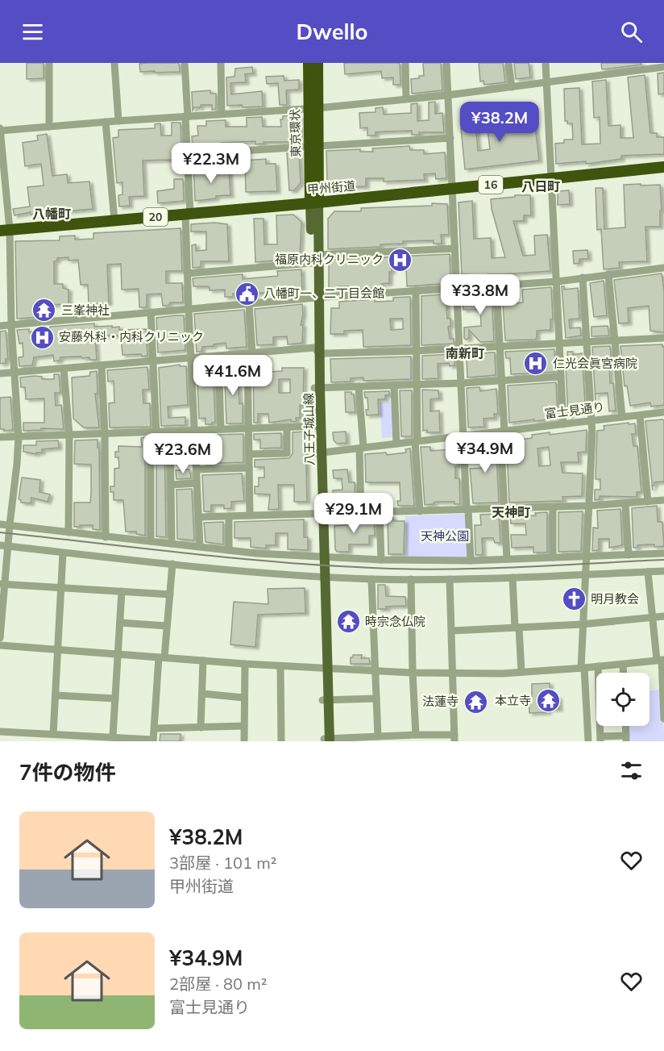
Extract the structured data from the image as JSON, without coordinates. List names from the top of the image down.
{
  "streets": {
    "highway": [
      "東京環状",
      "16",
      "甲州街道",
      "20"
    ],
    "main road": ["八王子城山線"],
    "street": ["富士見通り"]
  },
  "crossings": [
    ["東京環状", "甲州街道"],
    ["東京環状", "八王子城山線"],
    ["甲州街道", "八王子城山線"],
    ["富士見通り", "八王子城山線"]
  ],
  "districts": [
    "八日町",
    "八幡町",
    "南新町",
    "天神町"
  ],
  "parks": ["天神公園"],
  "places": {
    "hospital": ["福原内科クリニック", "安藤外科・内科クリニック", "仁光会眞宮病院"],
    "public building": ["八幡町一、二丁目会館"],
    "temple": [
      "三峯神社",
      "時宗念仏院",
      "本立寺",
      "法蓮寺"
    ],
    "church": ["明月教会"]
  },
  "page": {
    "header": "Dwello",
    "price": [
      "¥38.2M",
      "¥22.3M",
      "¥33.8M",
      "¥41.6M",
      "¥34.9M",
      "¥23.6M",
      "¥29.1M"
    ],
    "heading": "7件の物件",
    "list": [
      {
        "name": "¥38.2M",
        "note": "3部屋 · 101 m² · 甲州街道"
      },
      {
        "name": "¥34.9M",
        "note": "2部屋 · 80 m² · 富士見通り"
      }
    ]
  }
}
